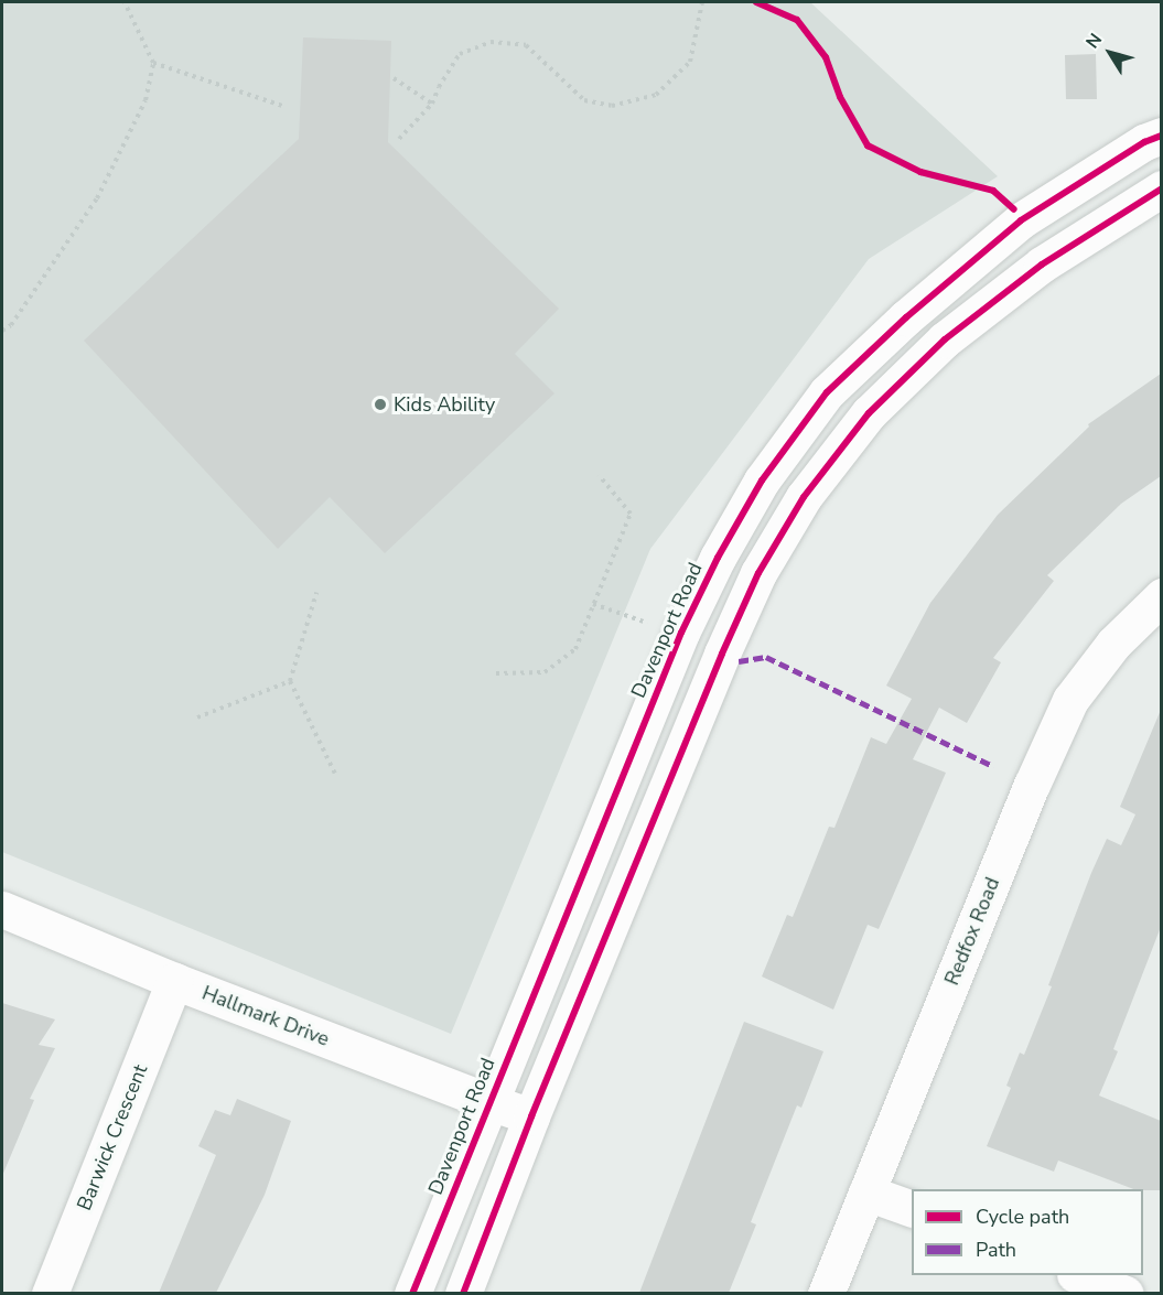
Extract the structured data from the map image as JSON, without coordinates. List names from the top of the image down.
{
  "streets": {
    "street": [
      "Davenport Road",
      "Redfox Road",
      "Hallmark Drive",
      "Barwick Crescent"
    ]
  },
  "crossings": [
    ["Davenport Road", "Hallmark Drive"],
    ["Hallmark Drive", "Barwick Crescent"]
  ],
  "places": ["Kids Ability"],
  "legend": ["Cycle path", "Path"],
  "north": "top left"
}
